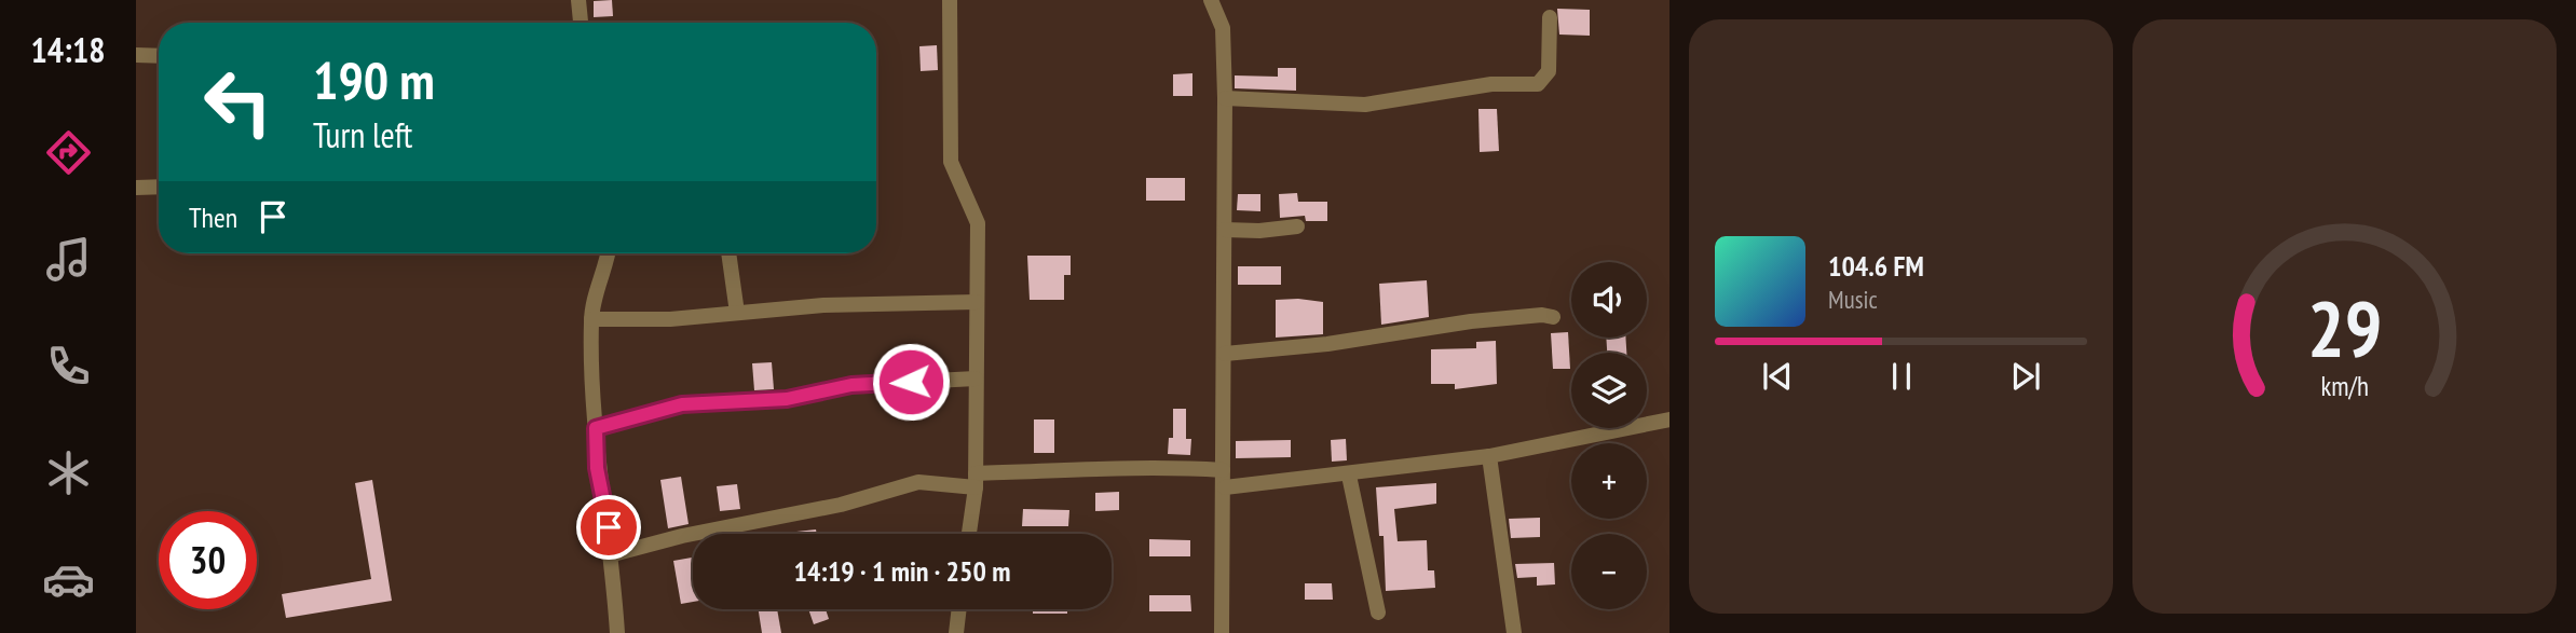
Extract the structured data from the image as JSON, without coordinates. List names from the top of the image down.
{
  "page": {
    "tabs": "14:18",
    "turn": ["190 m", "Turn left"],
    "then": "Then",
    "song": ["104.6 FM", "Music"],
    "map_buttons": ["+", "−"],
    "limit": "30",
    "trip": "14:19 · 1 min · 250 m",
    "gauge": ["29", "km/h"]
  }
}
